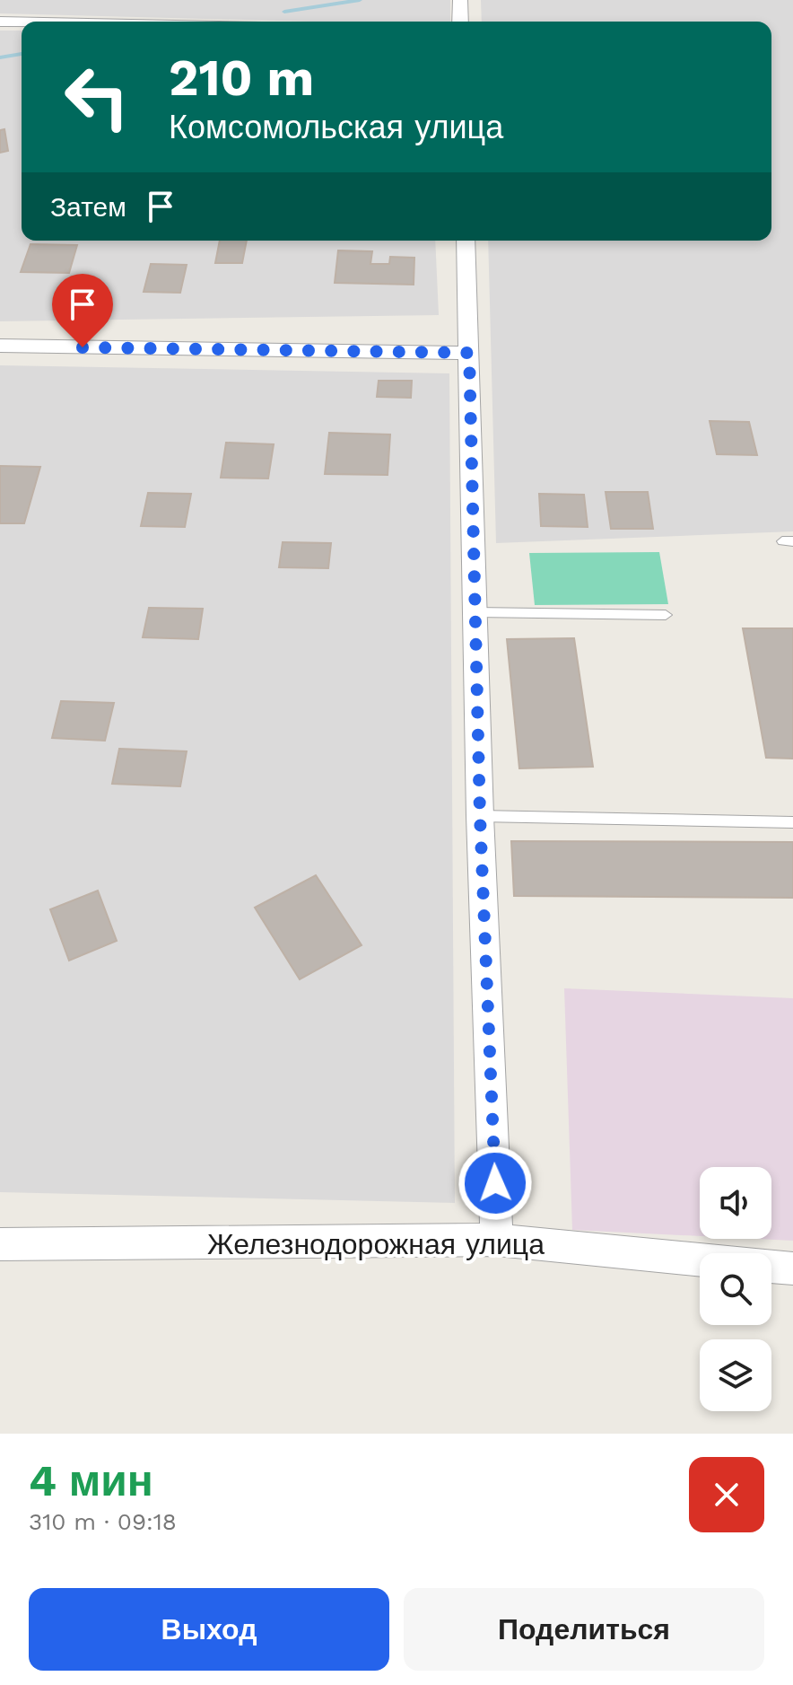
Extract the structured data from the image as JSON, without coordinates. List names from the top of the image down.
{
  "streets": {
    "street": ["Железнодорожная улица"]
  },
  "page": {
    "turn": ["210 m", "Комсомольская улица"],
    "then": "Затем",
    "heading": ["4 мин", "310 m · 09:18"],
    "buttons": ["Выход", "Поделиться"]
  }
}
